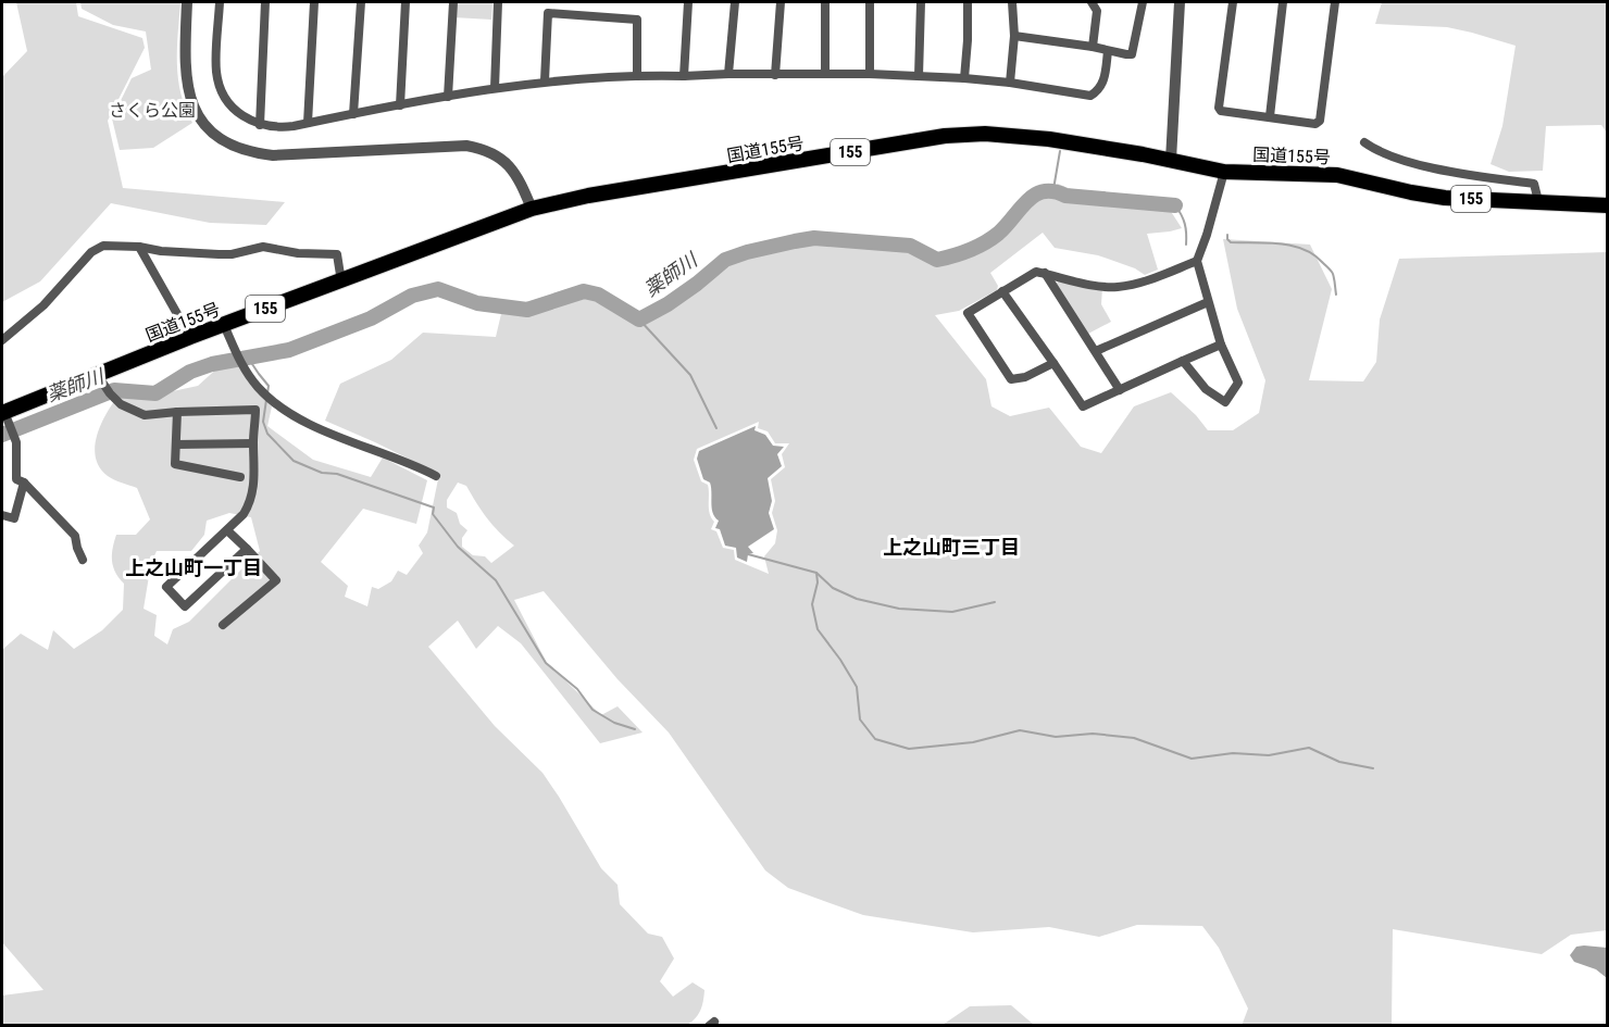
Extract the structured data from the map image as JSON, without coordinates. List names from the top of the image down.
{
  "streets": {
    "highway": ["国道155号", "155"]
  },
  "districts": ["上之山町三丁目", "上之山町一丁目"],
  "water": ["薬師川"],
  "parks": ["さくら公園"]
}
